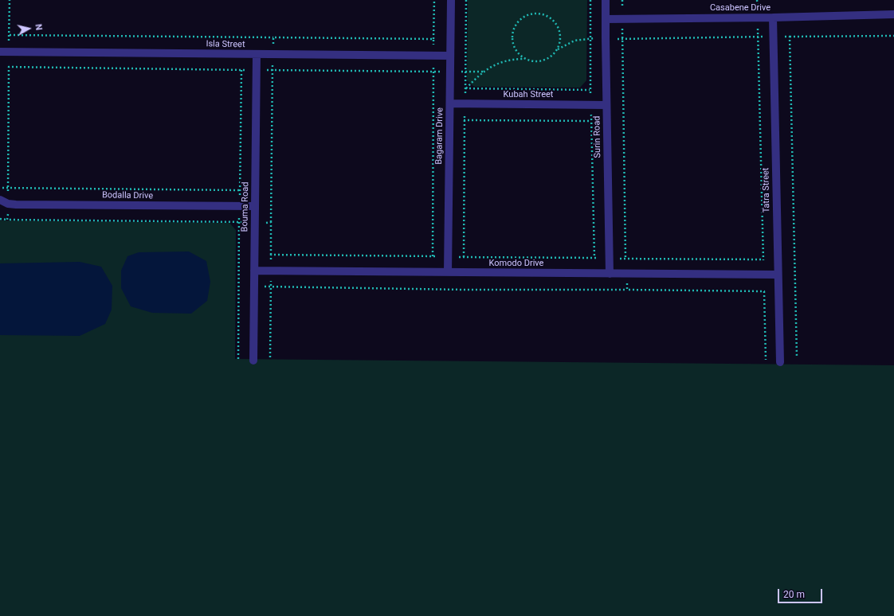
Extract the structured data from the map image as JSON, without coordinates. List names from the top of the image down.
{
  "streets": {
    "street": [
      "Casabene Drive",
      "Isla Street",
      "Kubah Street",
      "Bagaram Drive",
      "Surin Road",
      "Tatra Street",
      "Bodalla Drive",
      "Bouma Road",
      "Komodo Drive"
    ]
  },
  "crossings": [
    ["Casabene Drive", "Surin Road"],
    ["Casabene Drive", "Tatra Street"],
    ["Isla Street", "Bagaram Drive"],
    ["Isla Street", "Bouma Road"],
    ["Kubah Street", "Bagaram Drive"],
    ["Kubah Street", "Surin Road"],
    ["Bagaram Drive", "Komodo Drive"],
    ["Surin Road", "Komodo Drive"],
    ["Tatra Street", "Komodo Drive"],
    ["Bodalla Drive", "Bouma Road"],
    ["Bouma Road", "Komodo Drive"]
  ],
  "scale_bar": "20 m",
  "north": "right"
}
